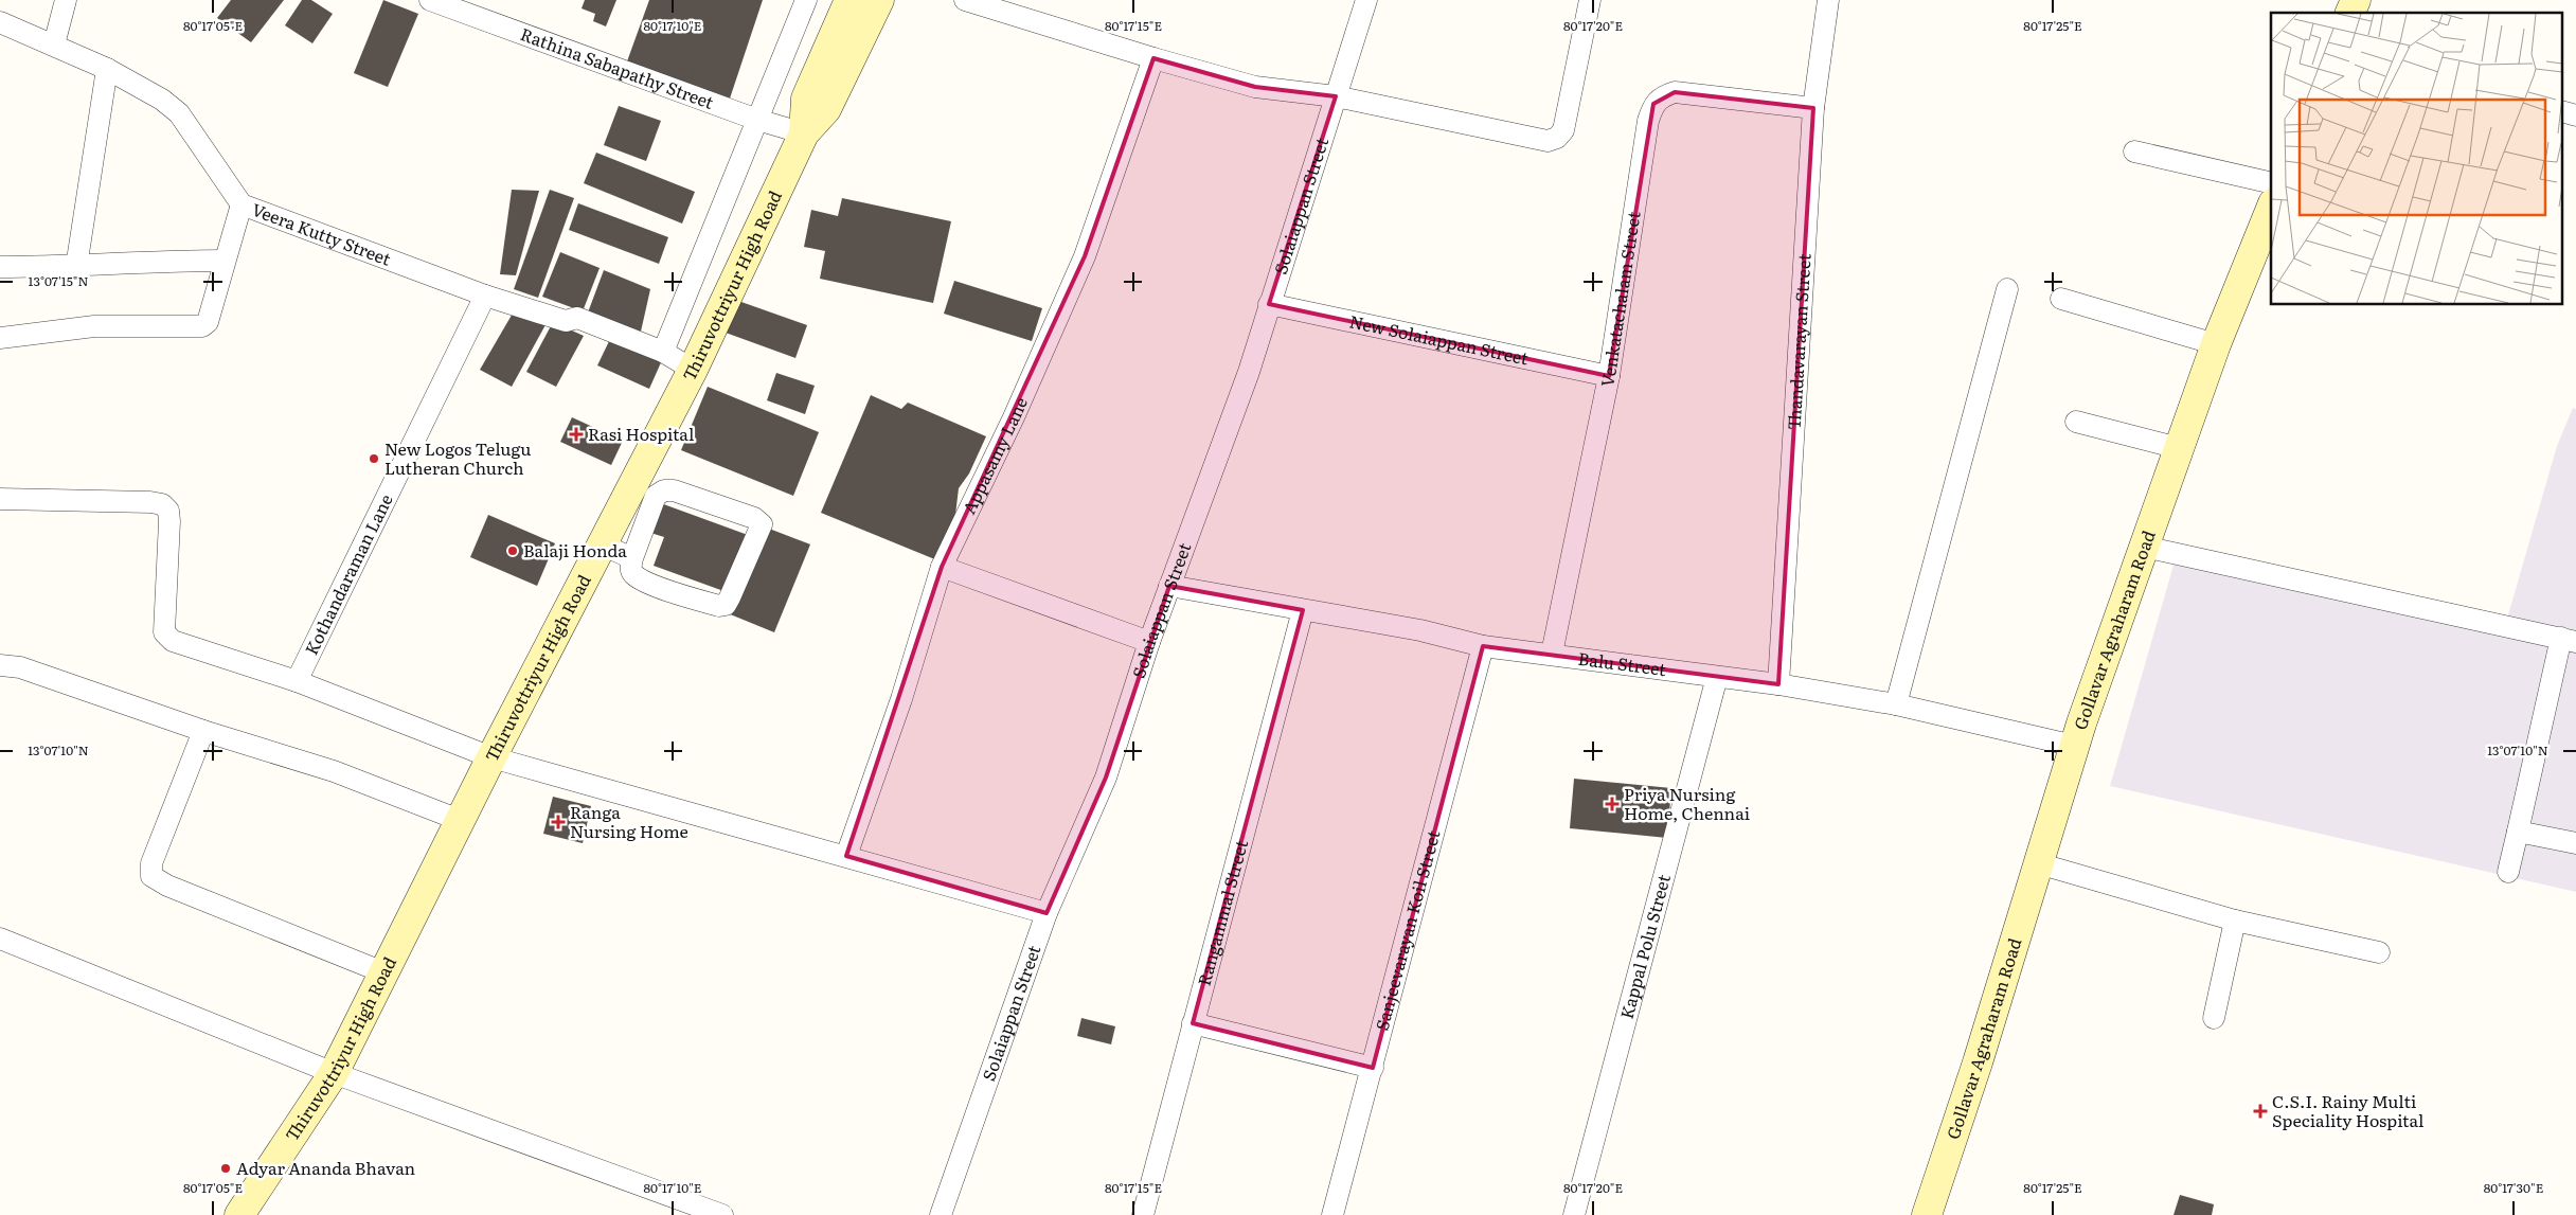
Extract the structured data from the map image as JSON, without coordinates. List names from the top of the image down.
{
  "streets": {
    "main road": ["Thiruvottriyur High Road", "Gollavar Agraharam Road"],
    "street": [
      "Rathina Sabapathy Street",
      "Solaiappan Street",
      "Veera Kutty Street",
      "Venkatachalam Street",
      "New Solaiappan Street",
      "Thandavarayan Street",
      "Appasamy Lane",
      "Kothandaraman Lane",
      "Balu Street",
      "Rangammal Street",
      "Sanjeevarayan Koil Street",
      "Kappal Polu Street"
    ]
  },
  "crossings": [
    ["Rathina Sabapathy Street", "Thiruvottriyur High Road"],
    ["Solaiappan Street", "New Solaiappan Street"],
    ["Solaiappan Street", "Balu Street"],
    ["Veera Kutty Street", "Thiruvottriyur High Road"],
    ["Veera Kutty Street", "Kothandaraman Lane"],
    ["Venkatachalam Street", "New Solaiappan Street"],
    ["Venkatachalam Street", "Thandavarayan Street"],
    ["Venkatachalam Street", "Balu Street"],
    ["Thandavarayan Street", "Balu Street"],
    ["Gollavar Agraharam Road", "Balu Street"],
    ["Balu Street", "Rangammal Street"],
    ["Balu Street", "Sanjeevarayan Koil Street"],
    ["Balu Street", "Kappal Polu Street"]
  ],
  "places": {
    "health": [
      "Rasi Hospital",
      "Priya Nursing Home, Chennai",
      "Ranga Nursing Home",
      "C.S.I. Rainy Multi Speciality Hospital"
    ],
    "other": ["New Logos Telugu Lutheran Church", "Balaji Honda", "Adyar Ananda Bhavan"]
  },
  "coordinates": [
    "80°17'05\"E",
    "80°17'10\"E",
    "80°17'15\"E",
    "80°17'20\"E",
    "80°17'25\"E",
    "13°07'15\"N",
    "13°07'10\"N",
    "80°17'30\"E"
  ]
}
